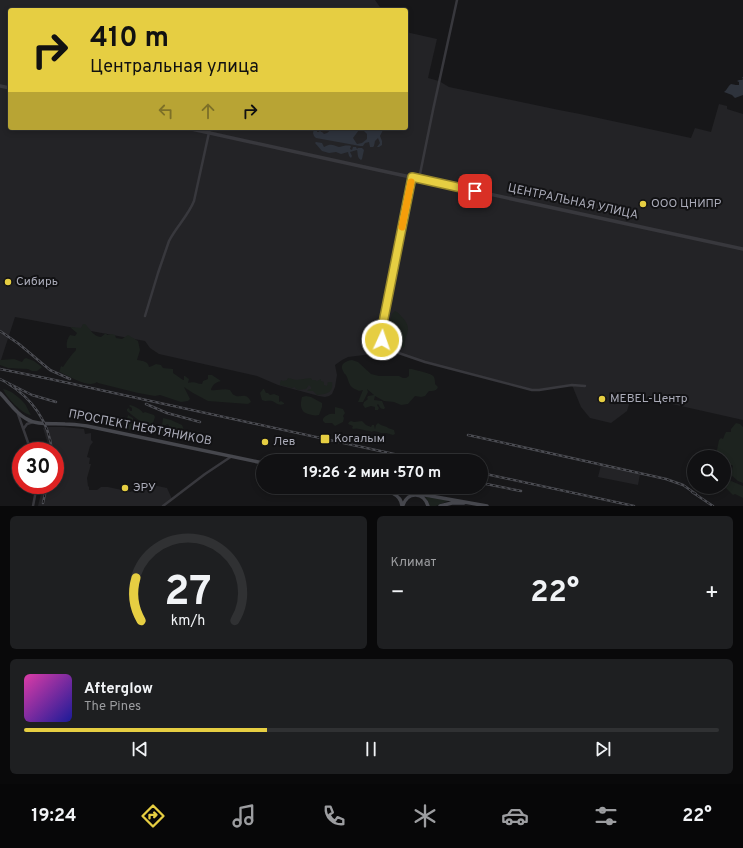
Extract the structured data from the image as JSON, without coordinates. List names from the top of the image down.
{
  "streets": {
    "main road": ["ПРОСПЕКТ НЕФТЯНИКОВ"],
    "street": ["ЦЕНТРАЛЬНАЯ УЛИЦА"]
  },
  "places": {
    "other": [
      "ООО ЦНИПР",
      "Сибирь",
      "MEBEL-Центр",
      "Лев",
      "ЭРУ"
    ],
    "transit": ["Когалым"]
  },
  "page": {
    "turn": ["410 m", "Центральная улица"],
    "limit": "30",
    "trip": "19:26 · 2 мин · 570 m",
    "tile": "Климат",
    "heat": ["−", "22°", "+"],
    "song": ["Afterglow", "The Pines"],
    "tabs": ["19:24", "22°"],
    "gauge": ["27", "km/h"]
  }
}
